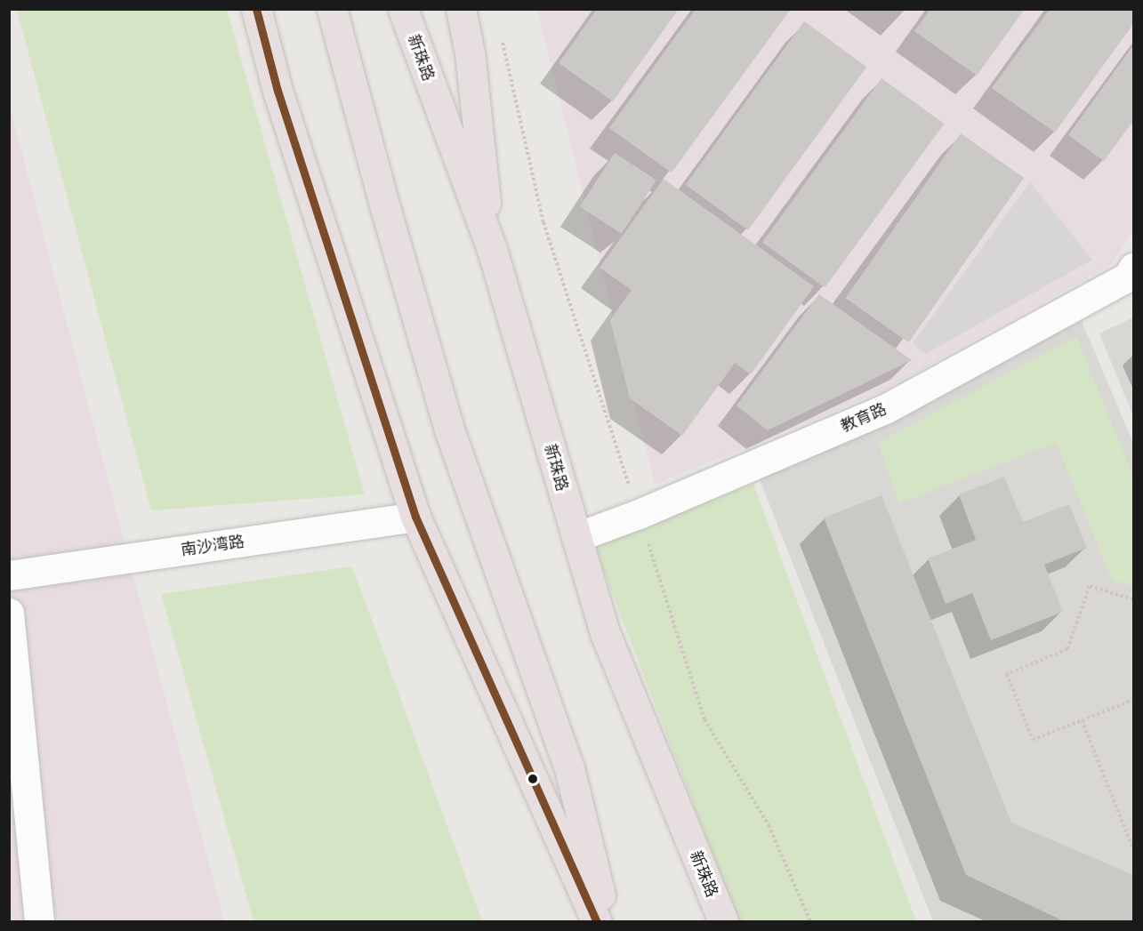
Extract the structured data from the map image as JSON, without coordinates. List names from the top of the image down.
{
  "streets": {
    "highway": ["新珠路"],
    "street": ["教育路", "南沙湾路"]
  },
  "crossings": [
    ["新珠路", "教育路"]
  ]
}
